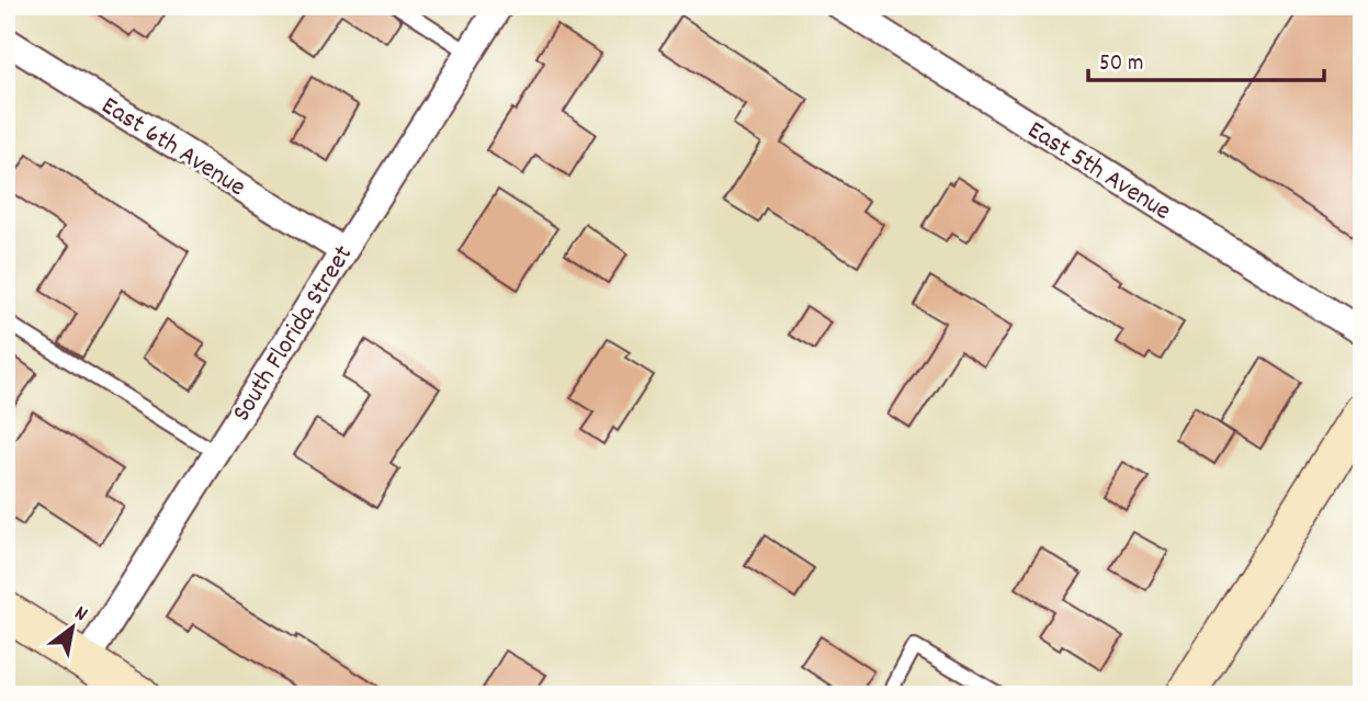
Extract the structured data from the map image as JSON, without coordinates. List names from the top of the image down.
{
  "streets": {
    "street": ["East 6th Avenue", "East 5th Avenue", "South Florida Street"]
  },
  "crossings": [
    ["East 6th Avenue", "South Florida Street"]
  ],
  "scale_bar": "50 m",
  "north": "top right"
}
